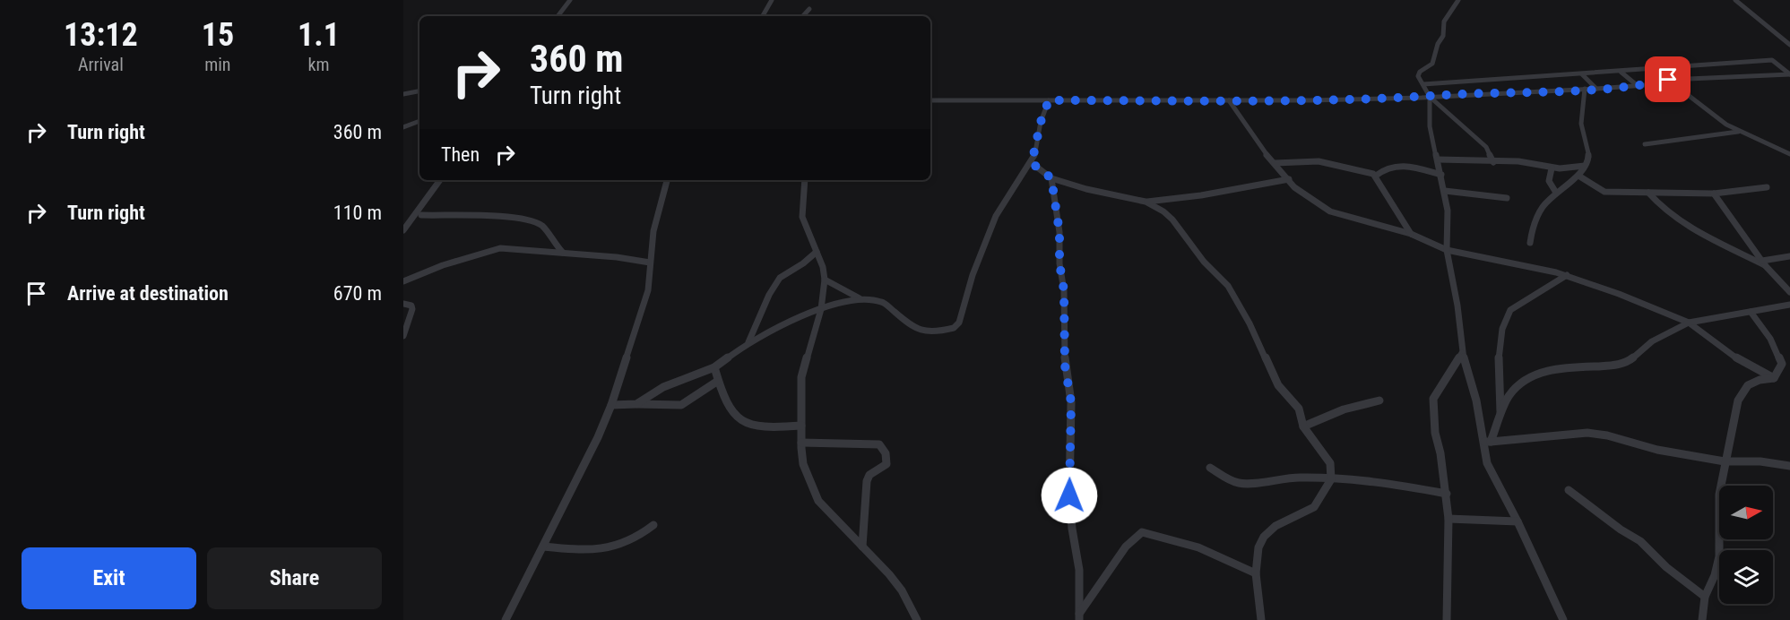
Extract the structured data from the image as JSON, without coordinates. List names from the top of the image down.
{
  "north": "right",
  "page": {
    "eta": [
      "13:12",
      "Arrival",
      "15",
      "min",
      "1.1",
      "km"
    ],
    "turn": ["360 m", "Turn right"],
    "list": [
      {
        "name": "Turn right",
        "value": "360 m"
      },
      {
        "name": "Turn right",
        "value": "110 m"
      },
      {
        "name": "Arrive at destination",
        "value": "670 m"
      }
    ],
    "then": "Then",
    "buttons": ["Exit", "Share"]
  }
}
